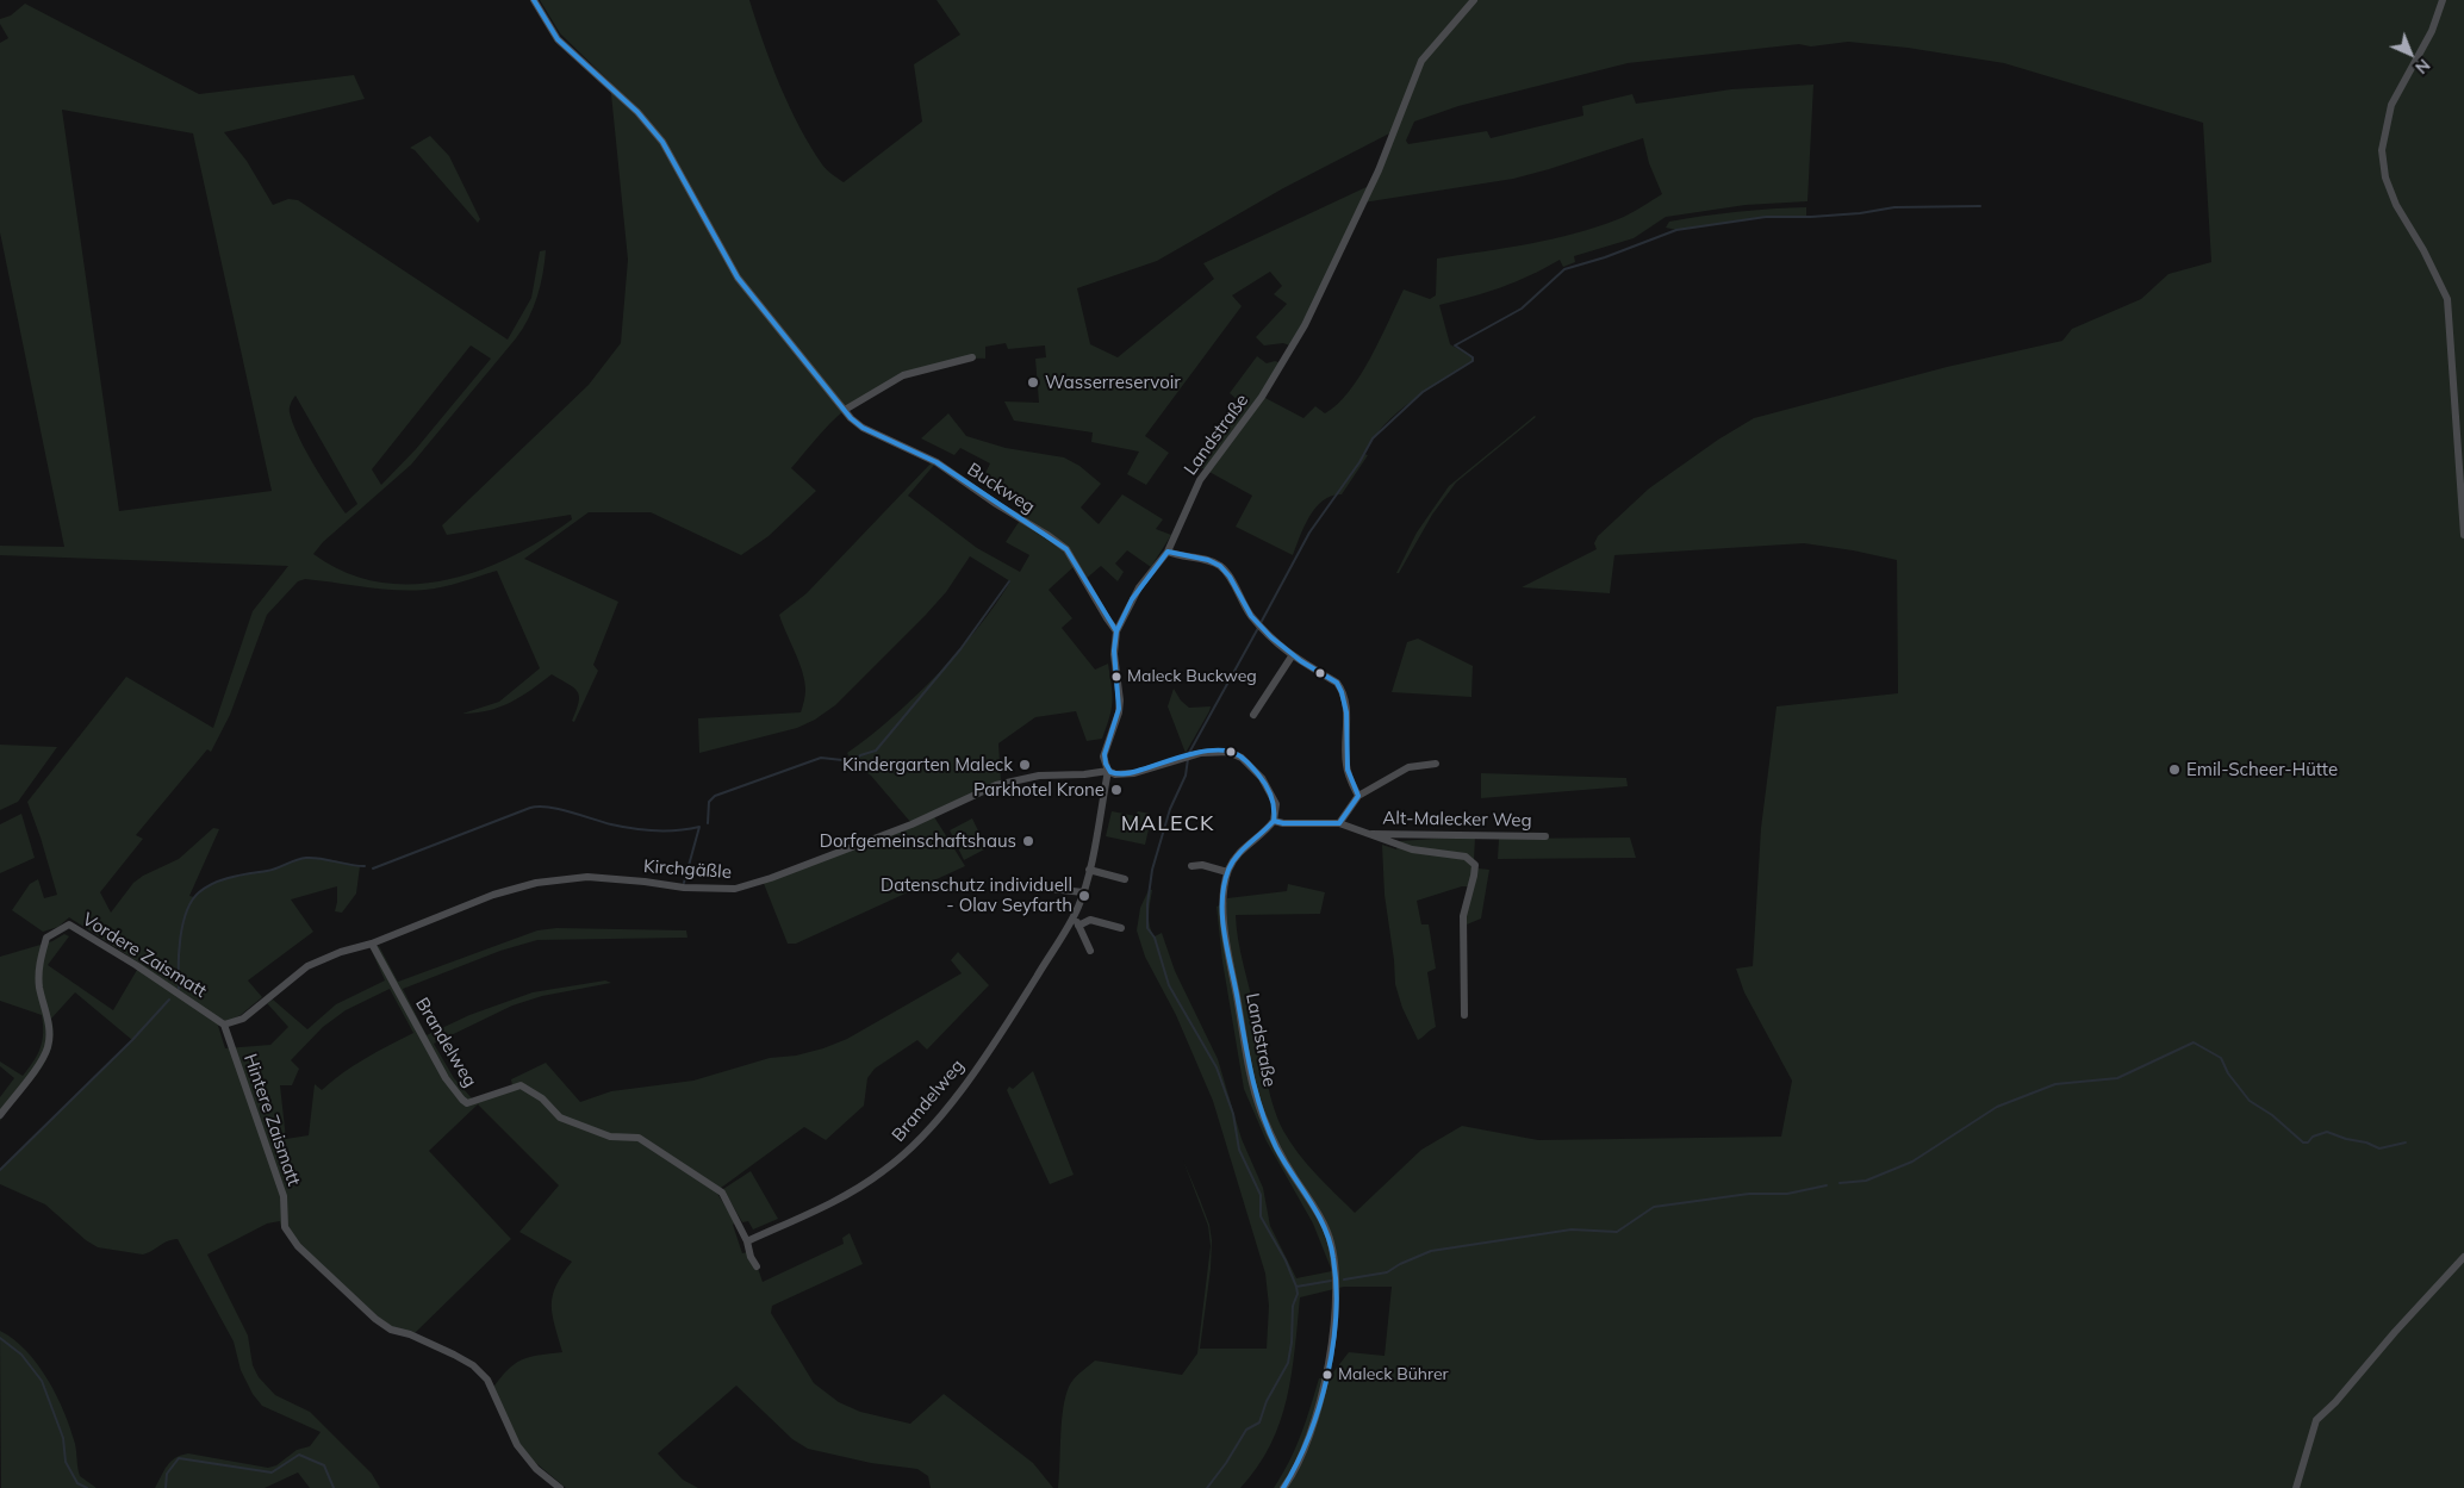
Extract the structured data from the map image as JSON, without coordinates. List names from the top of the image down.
{
  "streets": {
    "street": [
      "Landstraße",
      "Buckweg",
      "Alt-Malecker Weg",
      "Kirchgäßle",
      "Vordere Zaismatt",
      "Brandelweg",
      "Hintere Zaismatt"
    ]
  },
  "crossings": [
    ["Landstraße", "Buckweg"],
    ["Landstraße", "Kirchgäßle"],
    ["Landstraße", "Brandelweg"],
    ["Kirchgäßle", "Brandelweg"],
    ["Vordere Zaismatt", "Hintere Zaismatt"]
  ],
  "districts": ["MALECK"],
  "places": [
    "Wasserreservoir",
    "Maleck Buckweg",
    "Kindergarten Maleck",
    "Emil-Scheer-Hütte",
    "Parkhotel Krone",
    "Dorfgemeinschaftshaus",
    "Datenschutz individuell - Olav Seyfarth",
    "Maleck Bührer"
  ],
  "north": "bottom right"
}
